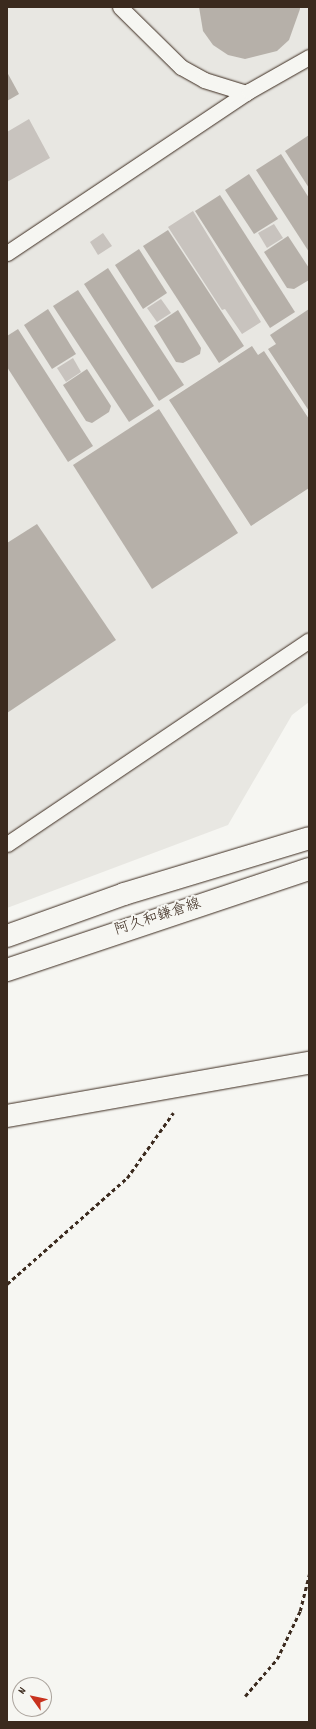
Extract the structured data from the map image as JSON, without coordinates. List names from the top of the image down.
{
  "streets": {
    "main road": ["阿久和鎌倉線"]
  },
  "north": "top left"
}
